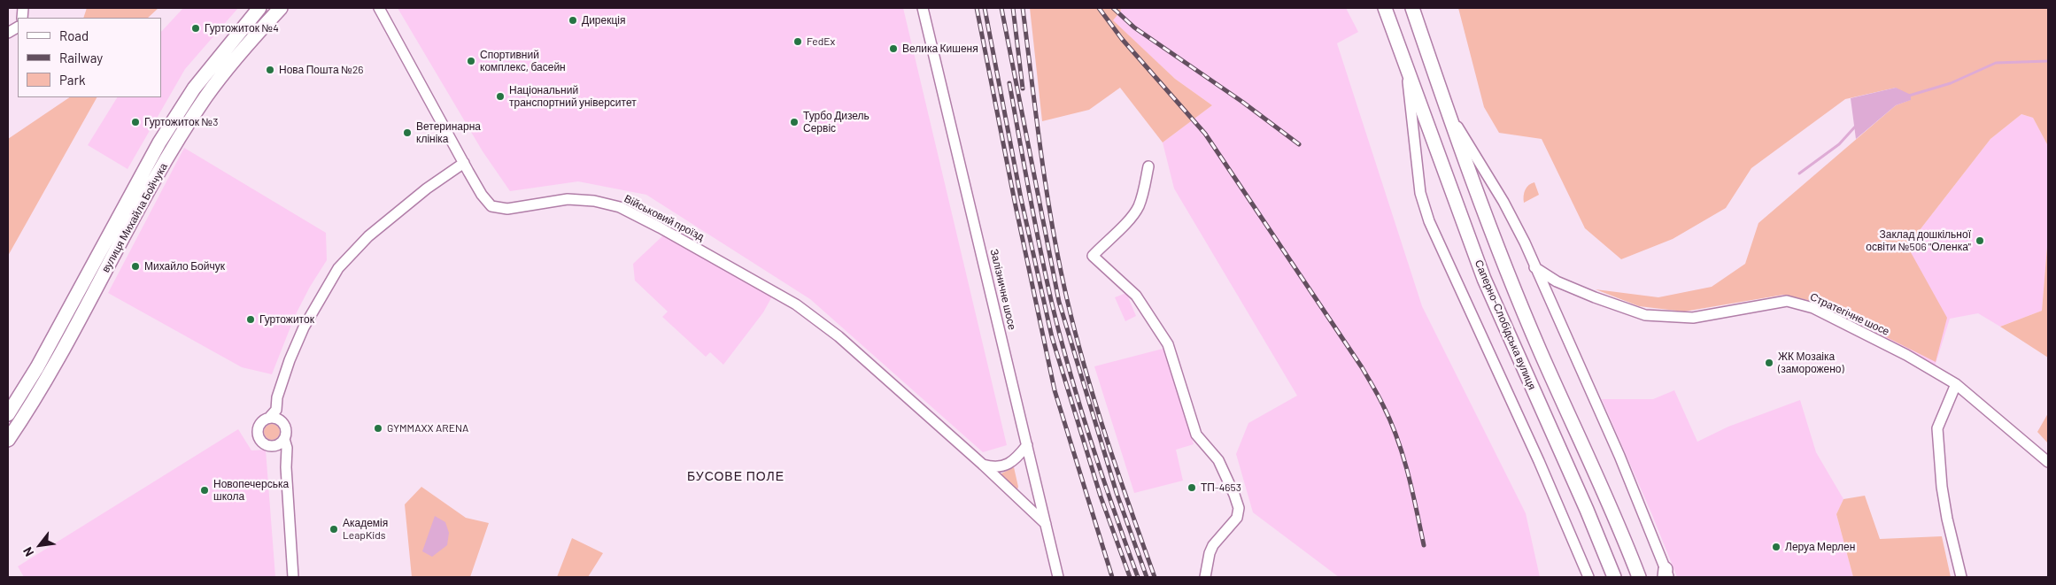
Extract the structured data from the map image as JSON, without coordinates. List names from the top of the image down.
{
  "streets": {
    "main road": ["вулиця Михайла Бойчука", "Саперно-Слобідська вулиця"],
    "street": ["Військовий проїзд", "Залізничне шосе", "Стратегічне шосе"]
  },
  "crossings": [
    ["Військовий проїзд", "Залізничне шосе"],
    ["Стратегічне шосе", "Саперно-Слобідська вулиця"]
  ],
  "districts": ["БУСОВЕ ПОЛЕ"],
  "places": [
    "Дирекція",
    "Гуртожиток №4",
    "FedEx",
    "Велика Кишеня",
    "Спортивний комплекс, басейн",
    "Нова Пошта №26",
    "Національний транспортний університет",
    "Гуртожиток №3",
    "Турбо Дизель Сервіс",
    "Ветеринарна клініка",
    "Заклад дошкільної освіти №506 \"Оленка\"",
    "Михайло Бойчук",
    "Гуртожиток",
    "ЖК Мозаіка (заморожено)",
    "GYMMAXX ARENA",
    "ТП-4653",
    "Новопечерська школа",
    "Академія LeapKids",
    "Леруа Мерлен"
  ],
  "legend": ["Road", "Railway", "Park"],
  "north": "bottom left"
}
